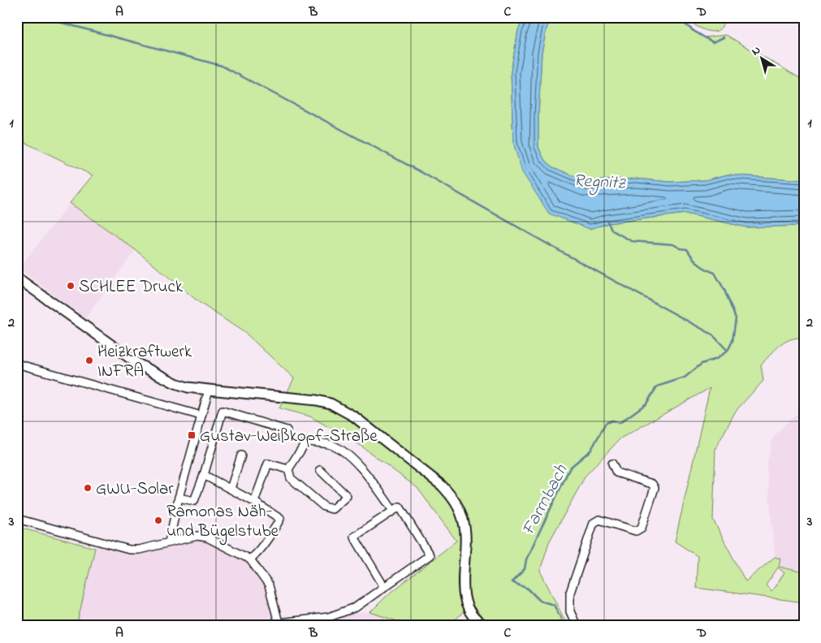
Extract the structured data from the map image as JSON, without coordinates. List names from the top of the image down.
{
  "water": ["Regnitz", "Farrnbach"],
  "places": {
    "other": [
      "SCHLEE Druck",
      "Heizkraftwerk INFRA",
      "GWU-Solar",
      "Ramonas Näh- und Bügelstube"
    ],
    "transit": ["Gustav-Weißkopf-Straße"]
  },
  "north": "top left",
  "grid": {
    "columns": [
      "A",
      "B",
      "C",
      "D"
    ],
    "rows": ["1", "2", "3"]
  }
}
